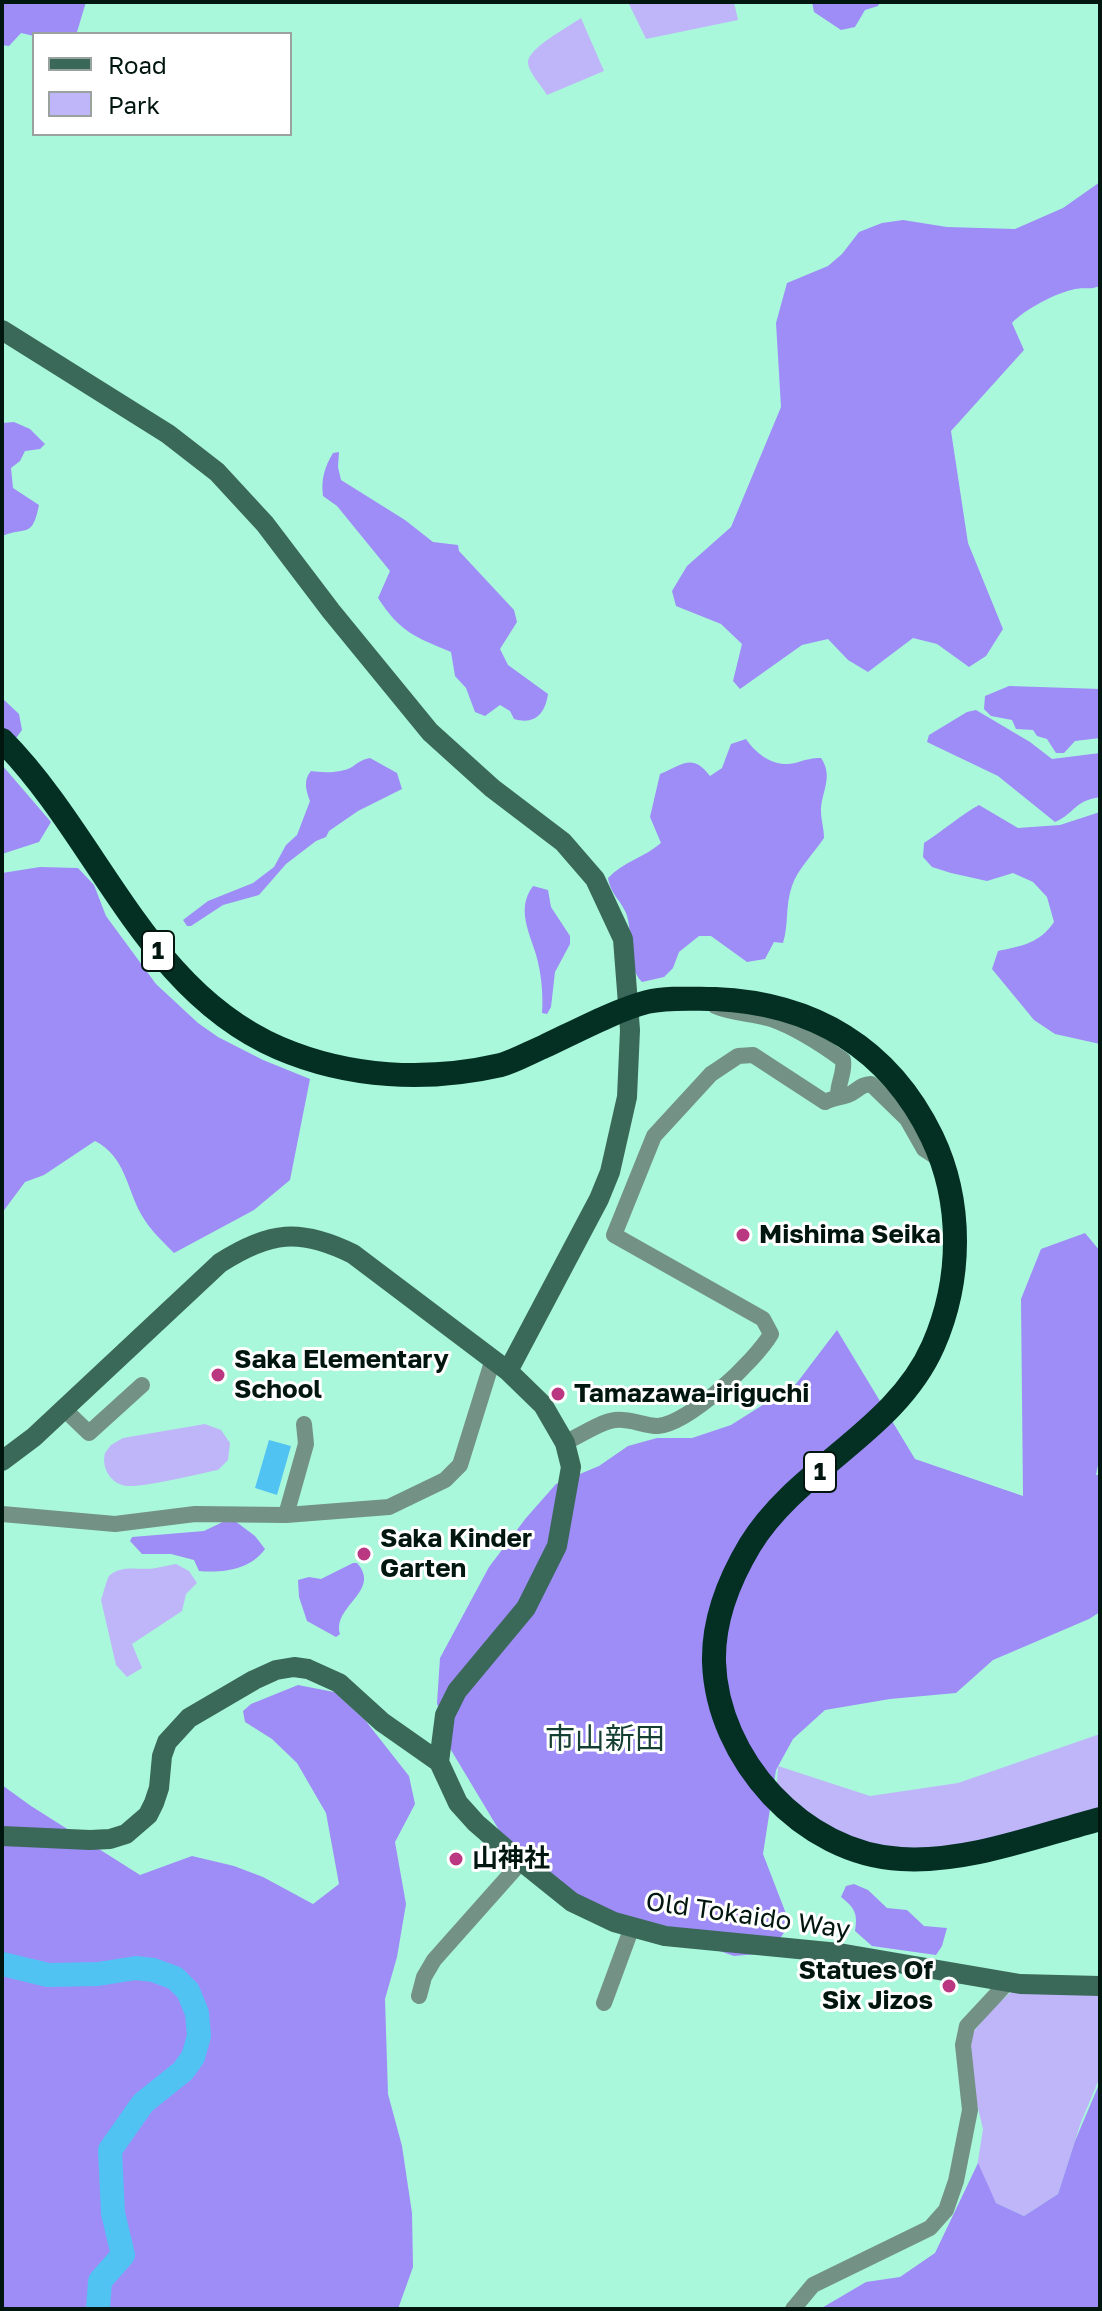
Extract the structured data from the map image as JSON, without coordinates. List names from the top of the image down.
{
  "streets": {
    "highway": ["1"],
    "street": ["Old Tokaido Way"]
  },
  "districts": ["市山新田"],
  "places": [
    "Mishima Seika",
    "Saka Elementary School",
    "Tamazawa-iriguchi",
    "Saka Kinder Garten",
    "山神社",
    "Statues Of Six Jizos"
  ],
  "legend": ["Road", "Park"]
}
